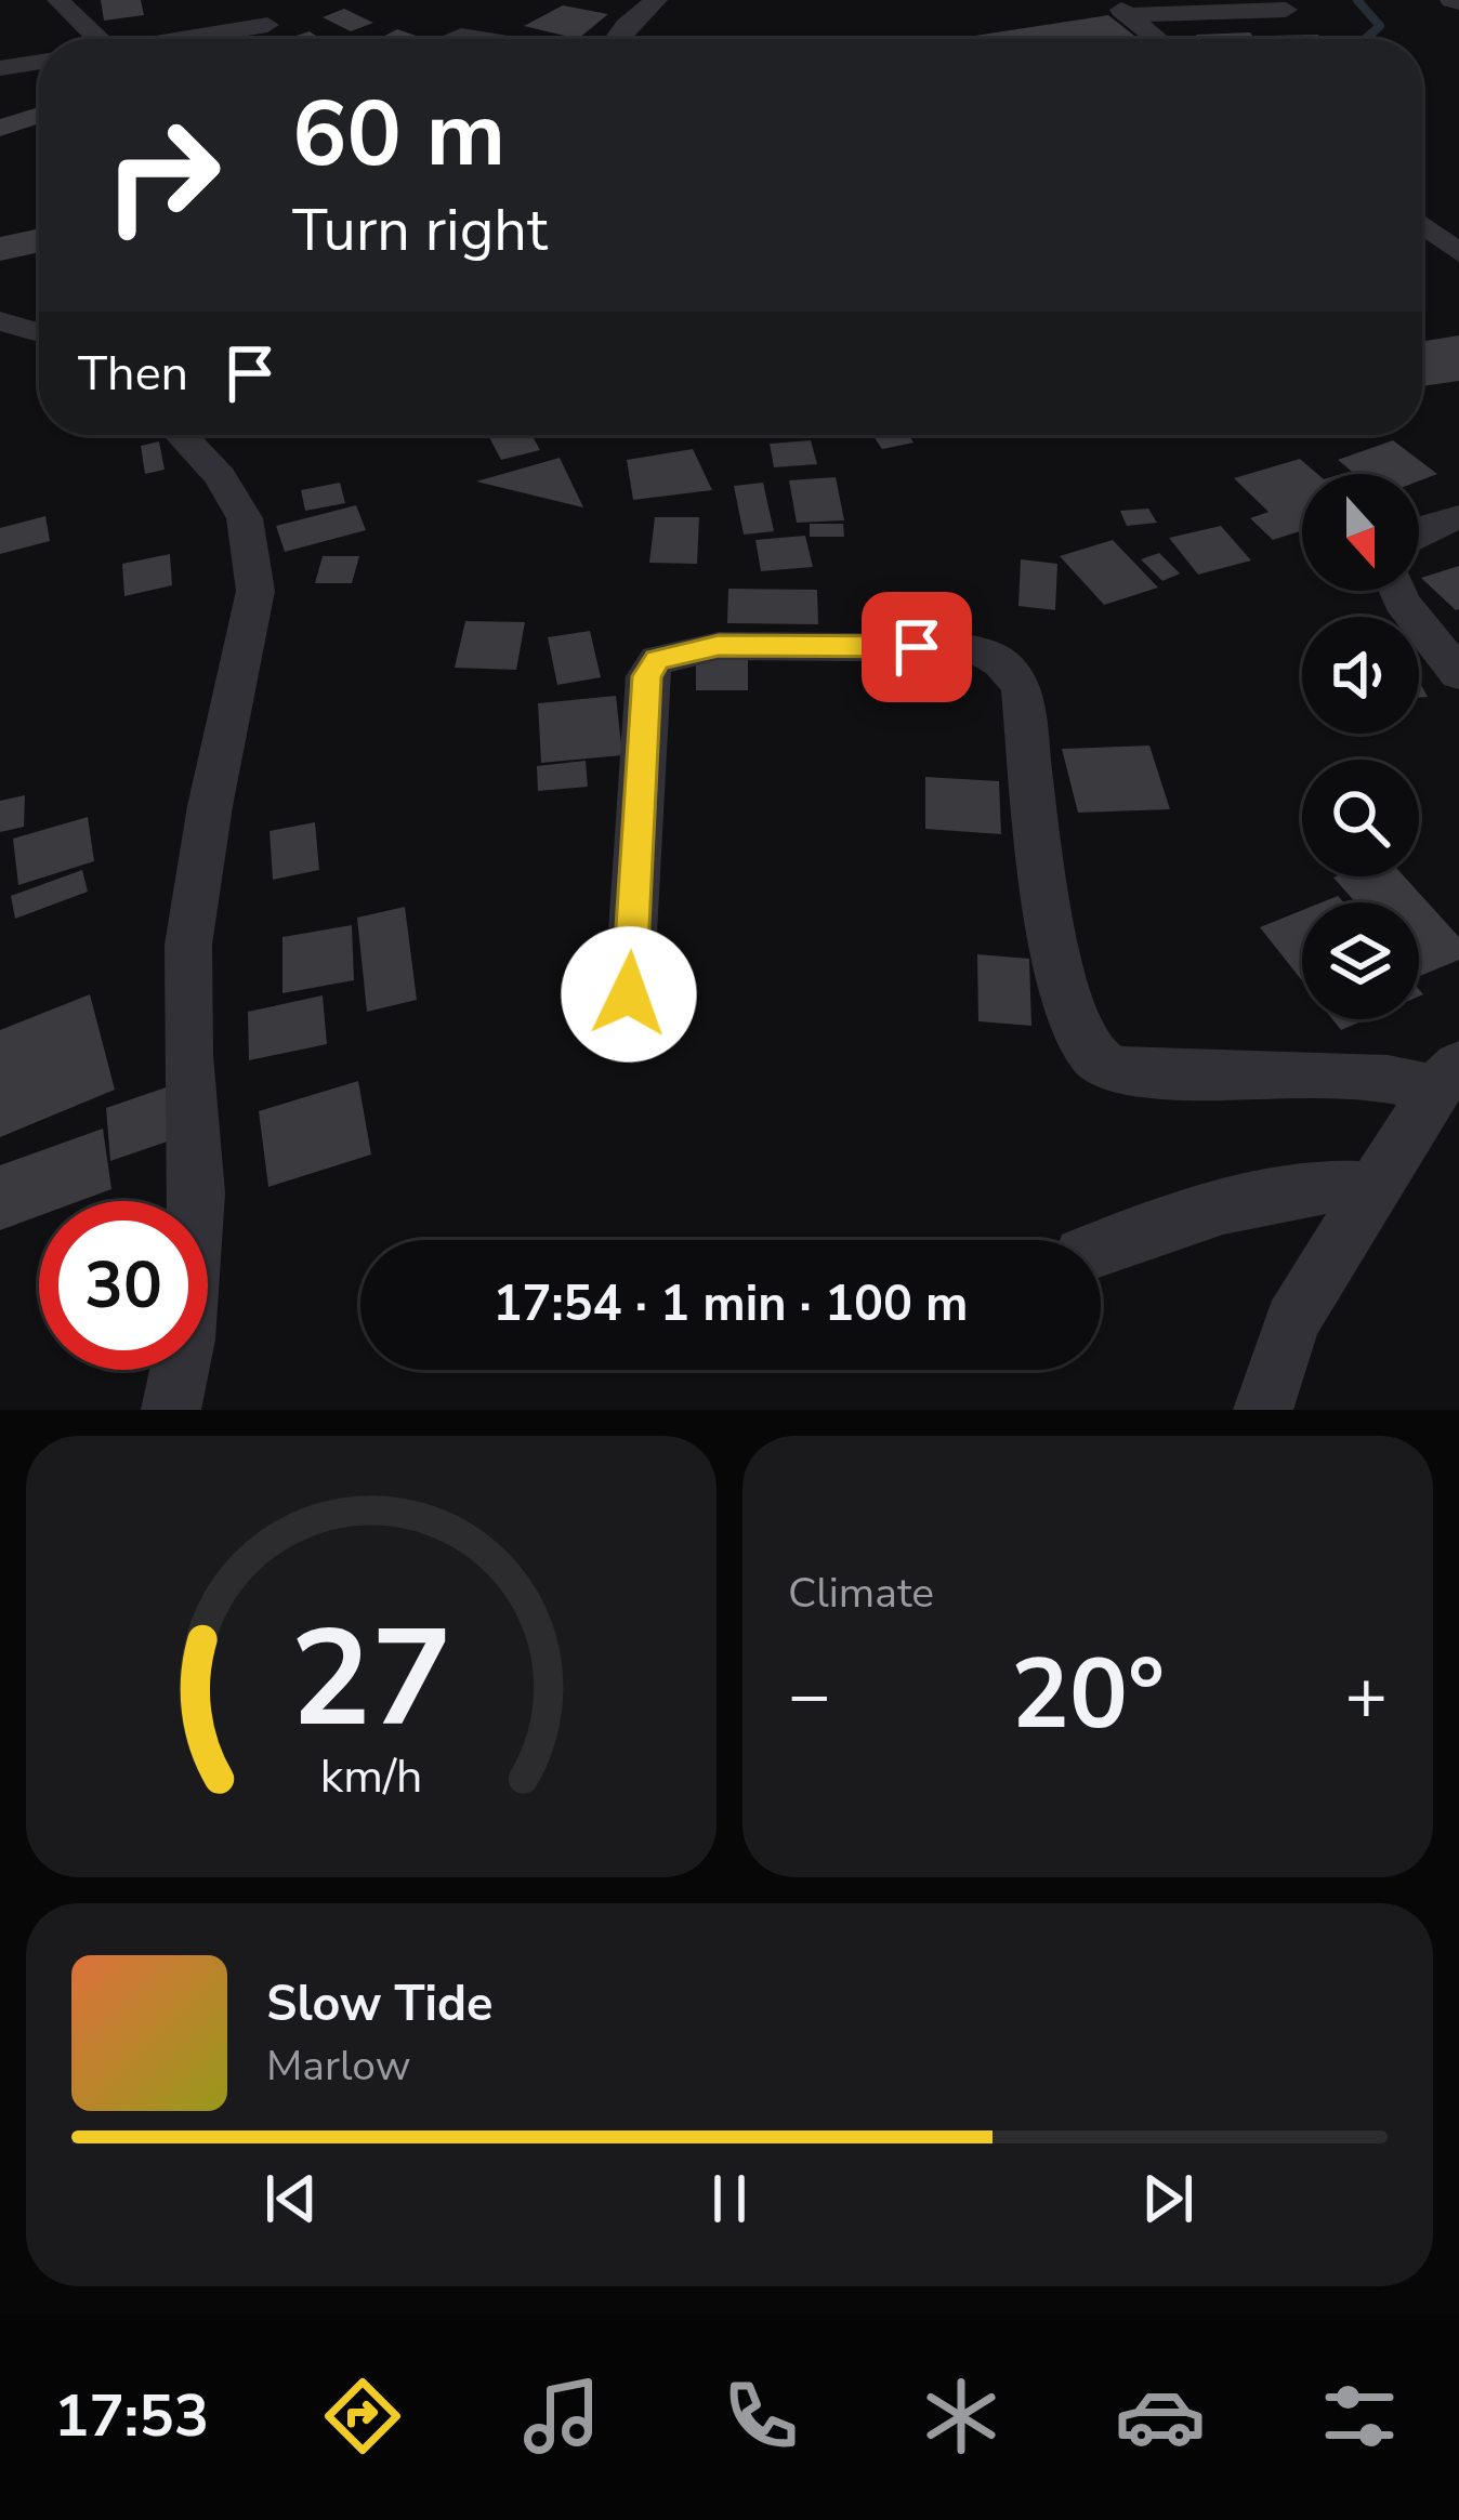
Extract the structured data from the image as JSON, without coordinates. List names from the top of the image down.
{
  "north": "bottom",
  "page": {
    "turn": ["60 m", "Turn right"],
    "then": "Then",
    "limit": "30",
    "trip": "17:54 · 1 min · 100 m",
    "tile": "Climate",
    "heat": ["−", "20°", "+"],
    "song": ["Slow Tide", "Marlow"],
    "tabs": "17:53",
    "gauge": ["27", "km/h"]
  }
}
